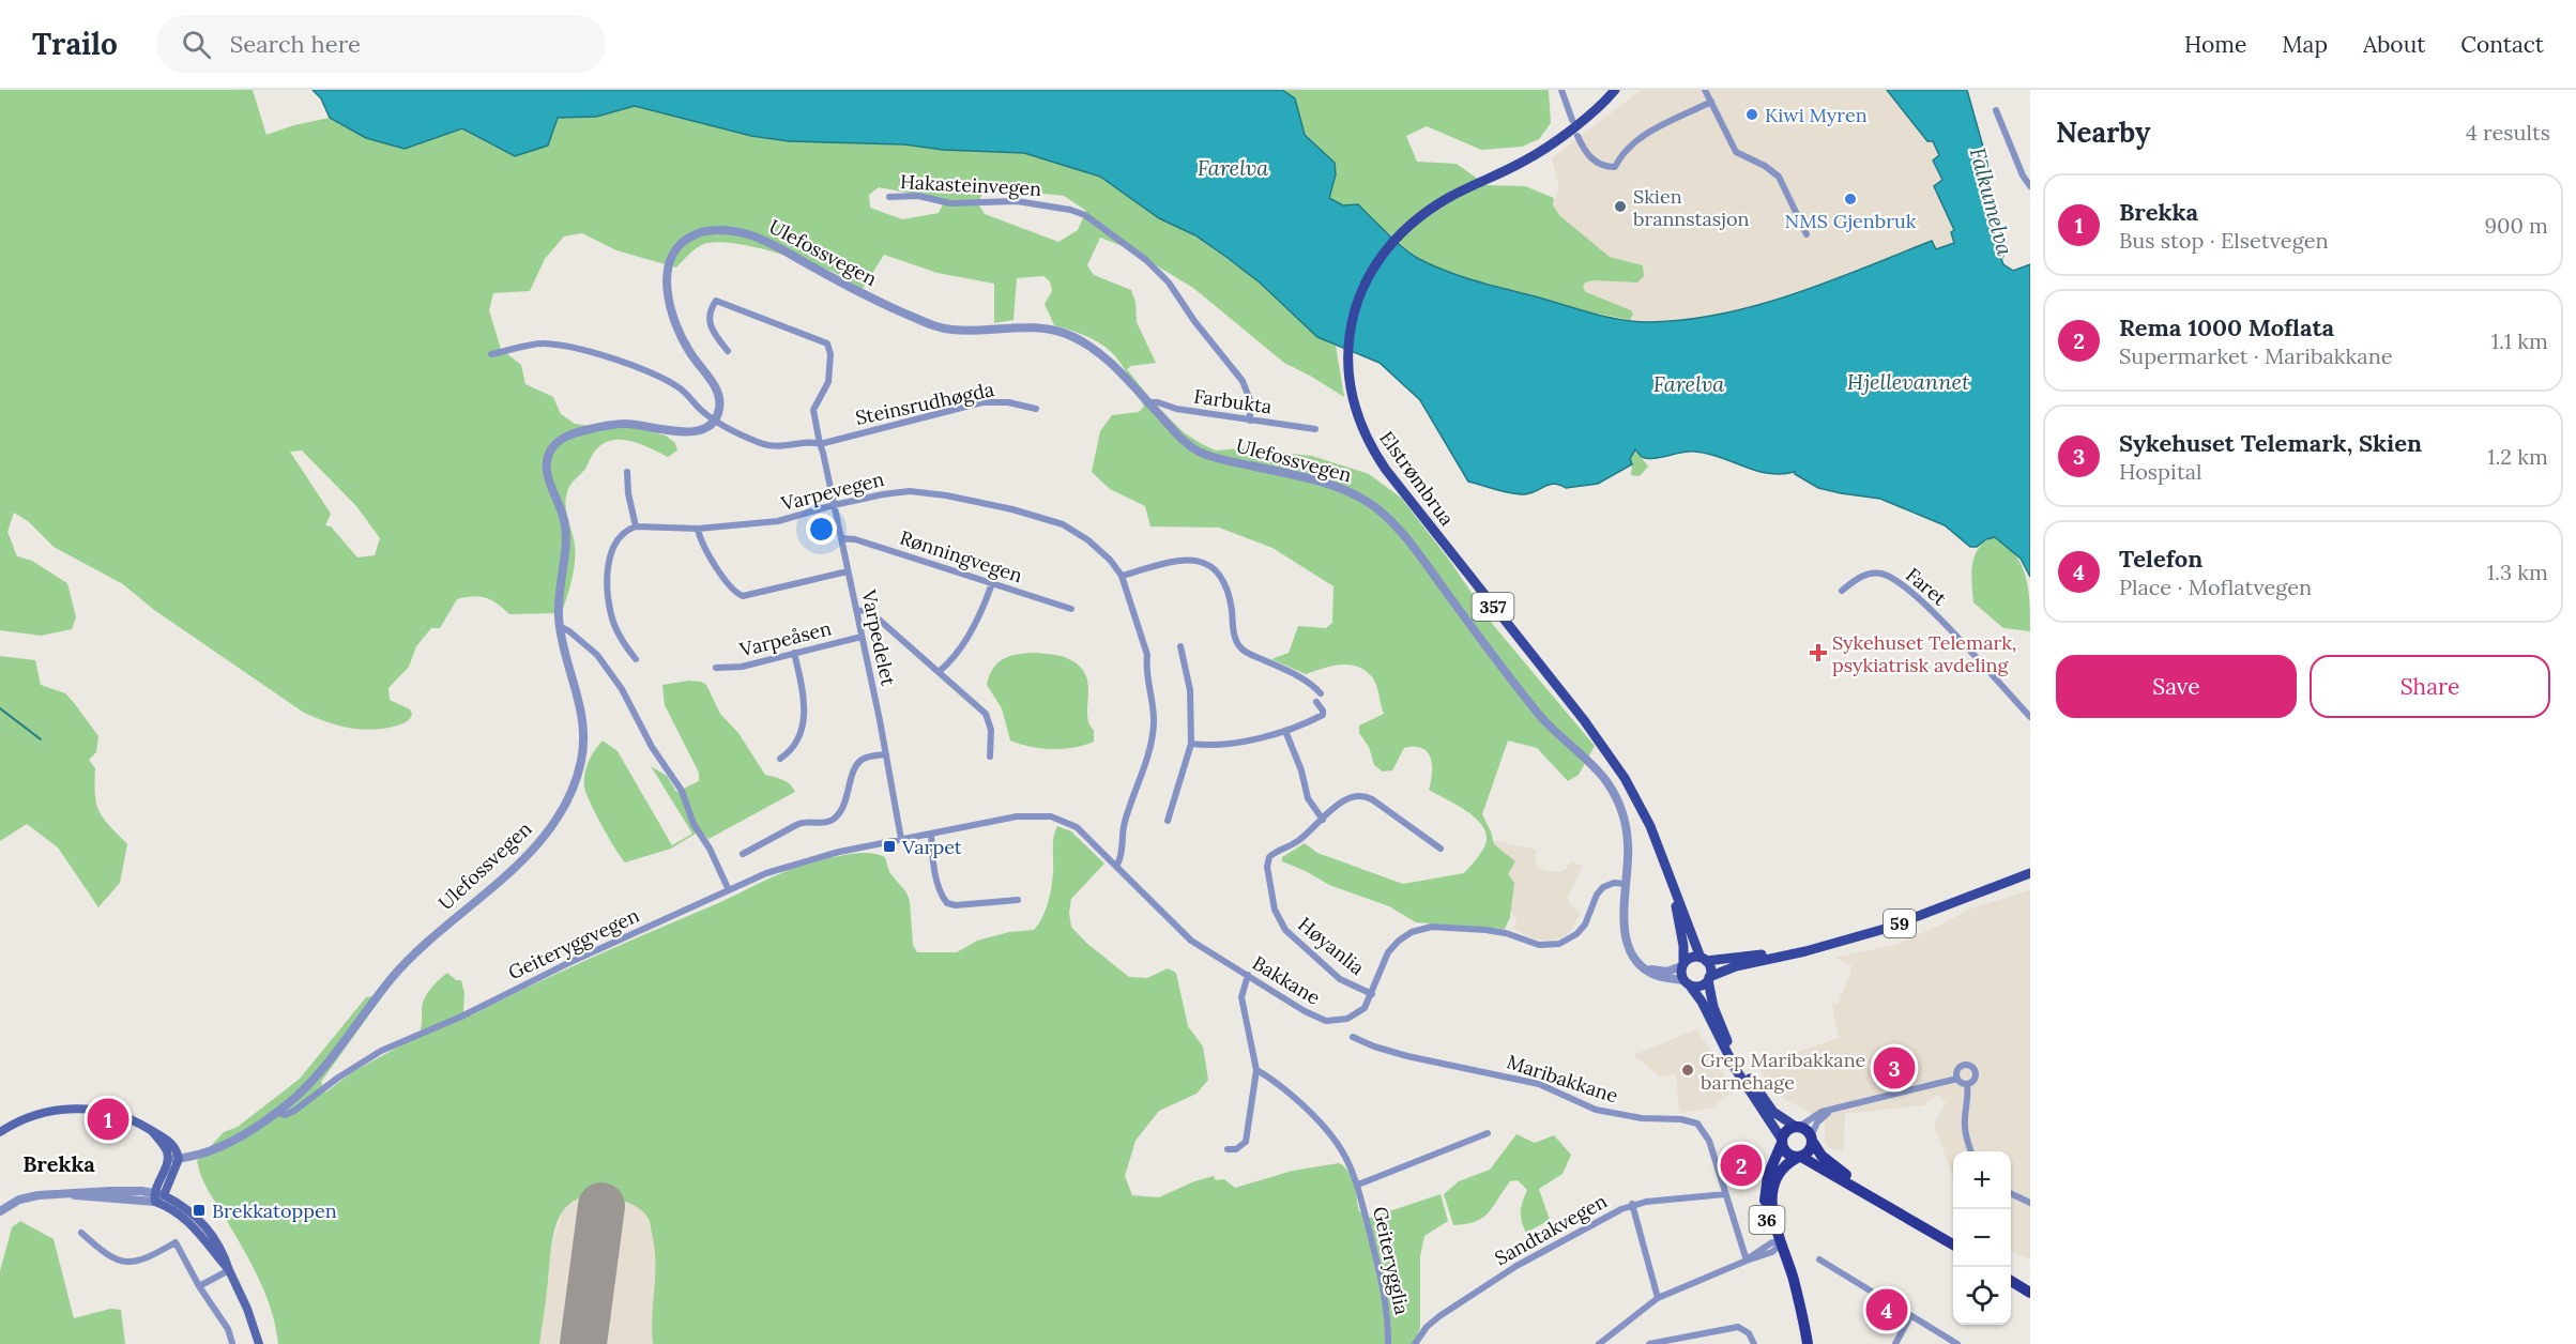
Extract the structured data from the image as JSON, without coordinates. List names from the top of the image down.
{
  "streets": {
    "highway": ["36"],
    "main road": ["Elstrømbrua", "357", "59"],
    "street": [
      "Hakasteinvegen",
      "Ulefossvegen",
      "Farbukta",
      "Steinsrudhøgda",
      "Varpevegen",
      "Rønningvegen",
      "Faret",
      "Varpedelet",
      "Varpeåsen",
      "Geiteryggvegen",
      "Høyanlia",
      "Bakkane",
      "Maribakkane",
      "Sandtakvegen",
      "Geiterygglia"
    ]
  },
  "crossings": [
    ["Hakasteinvegen", "Farbukta"],
    ["Ulefossvegen", "Farbukta"],
    ["Ulefossvegen", "Geiteryggvegen"],
    ["Ulefossvegen", "Bakkane"],
    ["Steinsrudhøgda", "Varpedelet"],
    ["Elstrømbrua", "357"],
    ["Elstrømbrua", "59"],
    ["Varpevegen", "Varpedelet"],
    ["Varpevegen", "Bakkane"],
    ["Rønningvegen", "Varpedelet"],
    ["357", "59"],
    ["357", "36"],
    ["Varpedelet", "Varpeåsen"],
    ["Varpedelet", "Geiteryggvegen"],
    ["Varpedelet", "Bakkane"],
    ["Geiteryggvegen", "Bakkane"],
    ["Høyanlia", "Bakkane"],
    ["Maribakkane", "Sandtakvegen"]
  ],
  "districts": ["Brekka"],
  "water": ["Farelva", "Falkumelva", "Hjellevannet"],
  "places": {
    "other": [
      "Kiwi Myren",
      "NMS Gjenbruk",
      "Skien brannstasjon",
      "Grep Maribakkane barnehage"
    ],
    "health": ["Sykehuset Telemark, psykiatrisk avdeling"],
    "transit": ["Varpet", "Brekkatoppen"]
  },
  "page": {
    "header": "Trailo",
    "search": "Search here",
    "nav": [
      "Home",
      "Map",
      "About",
      "Contact"
    ],
    "heading": ["Nearby", "4 results"],
    "list": [
      {
        "mark": "1",
        "name": "Brekka",
        "note": "Bus stop · Elsetvegen",
        "value": "900 m"
      },
      {
        "mark": "2",
        "name": "Rema 1000 Moflata",
        "note": "Supermarket · Maribakkane",
        "value": "1.1 km"
      },
      {
        "mark": "3",
        "name": "Sykehuset Telemark, Skien",
        "note": "Hospital",
        "value": "1.2 km"
      },
      {
        "mark": "4",
        "name": "Telefon",
        "note": "Place · Moflatvegen",
        "value": "1.3 km"
      }
    ],
    "buttons": ["Save", "Share"],
    "pins": [
      "3",
      "1",
      "2",
      "4"
    ],
    "map_buttons": ["+", "−"]
  }
}
